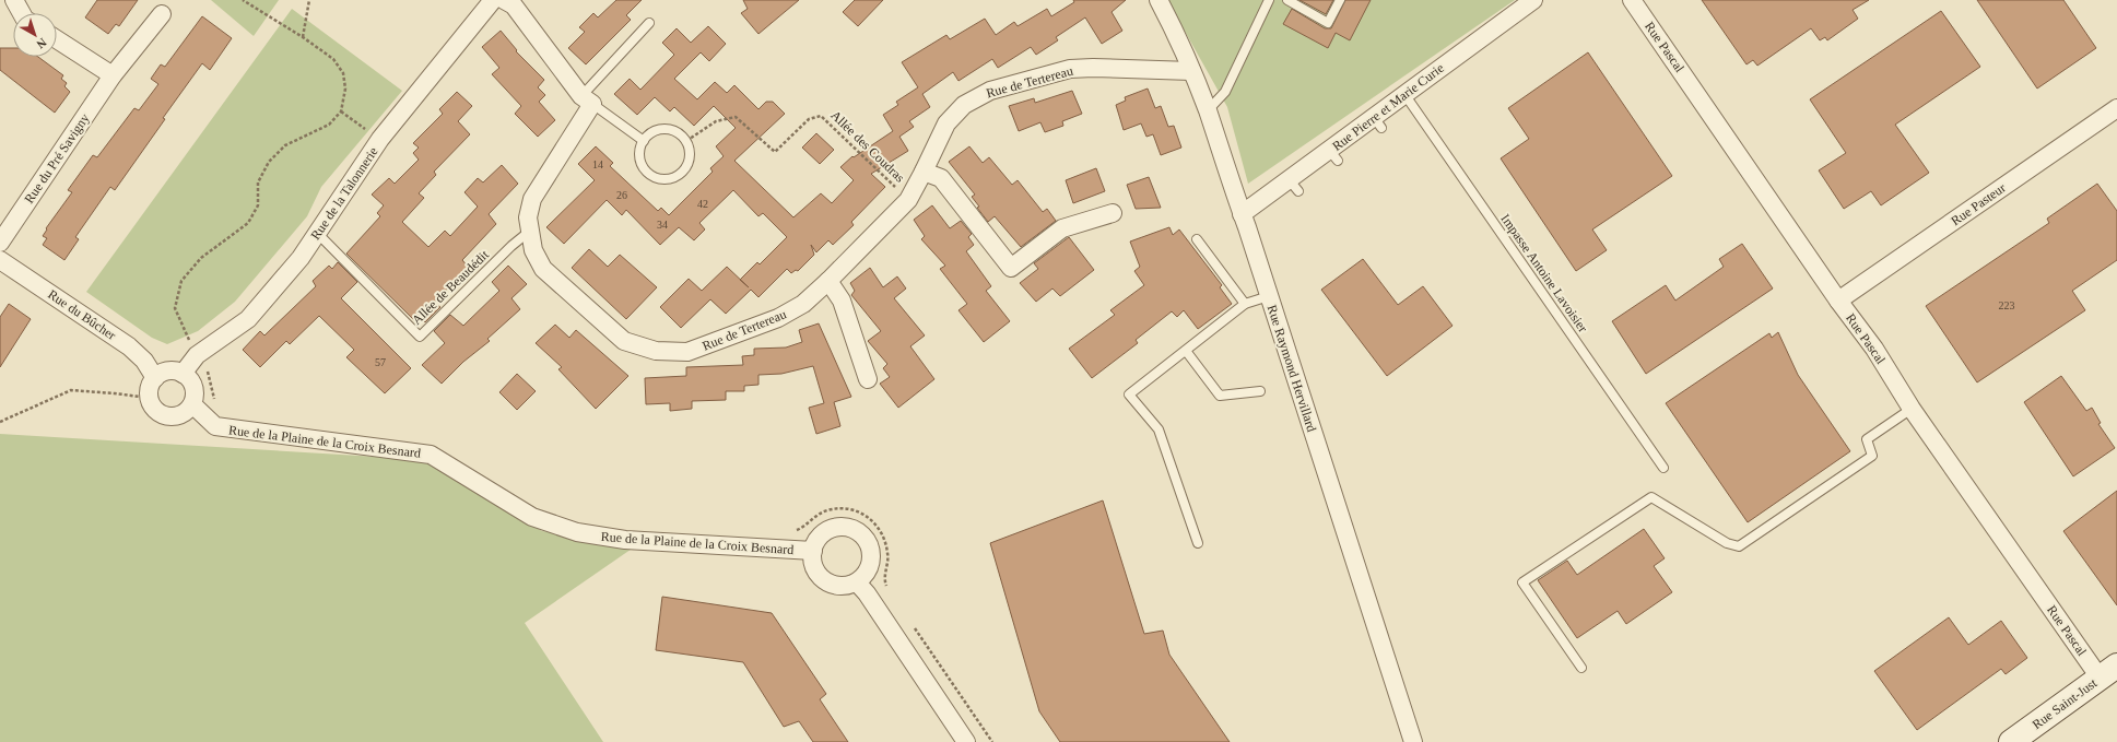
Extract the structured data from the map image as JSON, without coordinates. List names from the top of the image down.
{
  "streets": {
    "street": [
      "Rue Pascal",
      "Rue de Tertereau",
      "Rue Pierre et Marie Curie",
      "Rue du Pré Savigny",
      "Rue de la Talonnerie",
      "Rue Pasteur",
      "Rue du Bûcher",
      "Rue Raymond Hervillard",
      "Rue de la Plaine de la Croix Besnard",
      "Rue Saint-Just"
    ],
    "lane": ["Impasse Antoine Lavoisier", "Allée de Beaudédit"],
    "path": ["Allée des Coudras"]
  },
  "crossings": [
    ["Rue Pascal", "Rue Pasteur"],
    ["Rue Pascal", "Rue Saint-Just"],
    ["Rue de Tertereau", "Allée des Coudras"],
    ["Rue de Tertereau", "Allée de Beaudédit"],
    ["Rue de Tertereau", "Rue Raymond Hervillard"],
    ["Rue Pierre et Marie Curie", "Impasse Antoine Lavoisier"],
    ["Rue Pierre et Marie Curie", "Rue Raymond Hervillard"],
    ["Rue de la Talonnerie", "Allée de Beaudédit"],
    ["Rue de la Talonnerie", "Rue du Bûcher"],
    ["Rue de la Talonnerie", "Rue de la Plaine de la Croix Besnard"],
    ["Rue du Bûcher", "Rue de la Plaine de la Croix Besnard"]
  ],
  "house_numbers": [
    "14",
    "26",
    "42",
    "34",
    "223",
    "57"
  ],
  "north": "bottom right"
}
